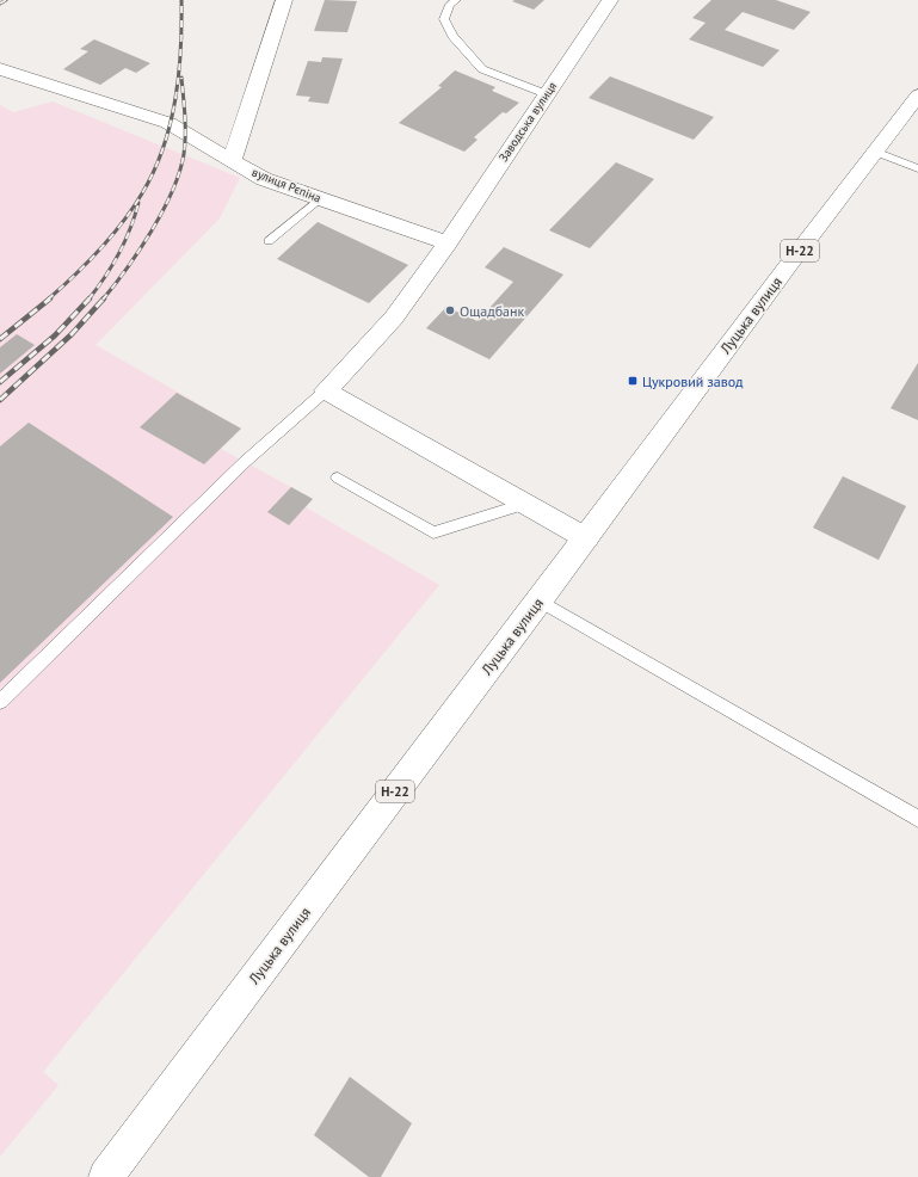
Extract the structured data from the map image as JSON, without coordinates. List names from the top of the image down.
{
  "streets": {
    "street": [
      "Заводська вулиця",
      "вулиця Рєпіна",
      "Н-22",
      "Луцька вулиця"
    ]
  },
  "crossings": [
    ["Заводська вулиця", "вулиця Рєпіна"]
  ],
  "places": {
    "other": ["Ощадбанк"],
    "transit": ["Цукровий завод"]
  }
}
